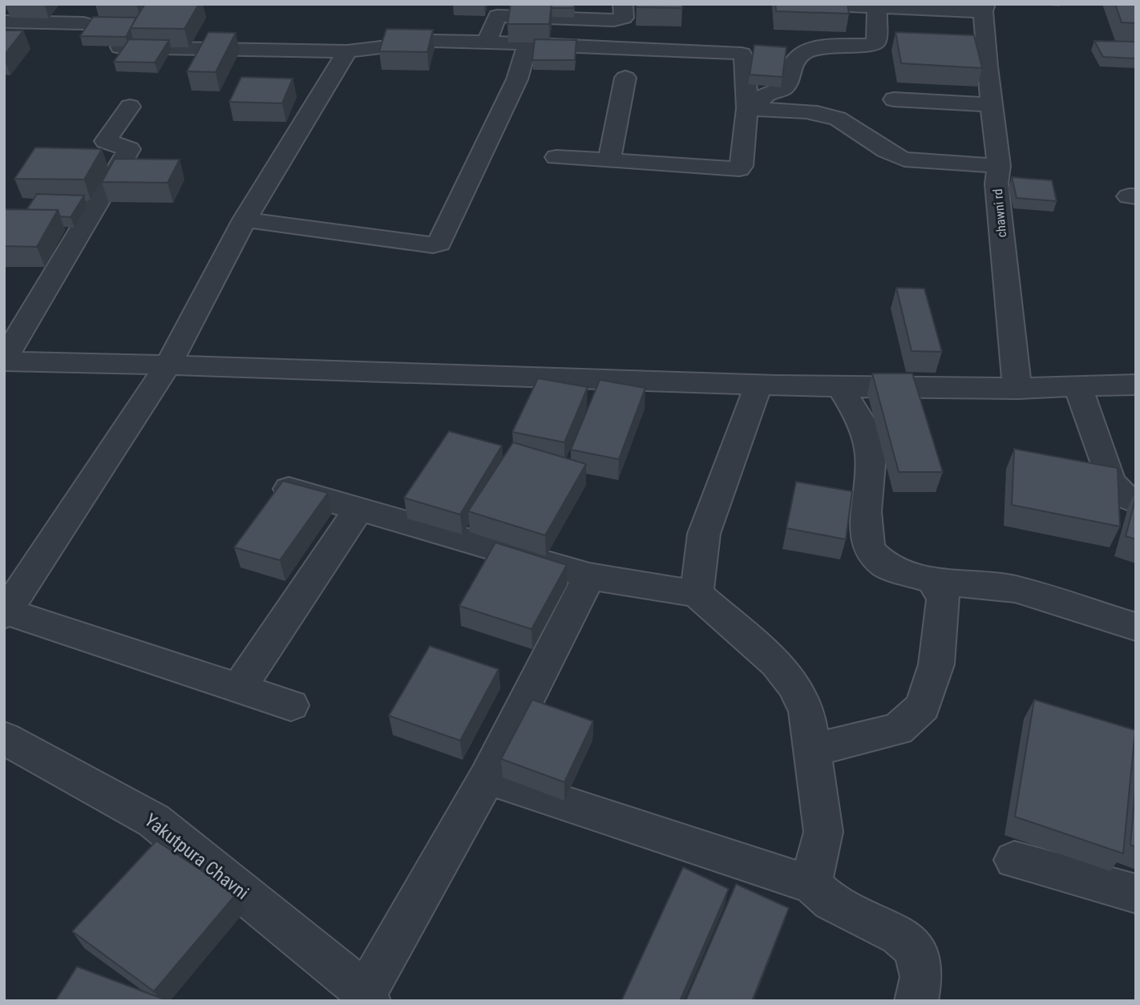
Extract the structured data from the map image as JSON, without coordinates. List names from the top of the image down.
{
  "streets": {
    "street": ["chawni rd", "Yakutpura Chavni"]
  }
}
